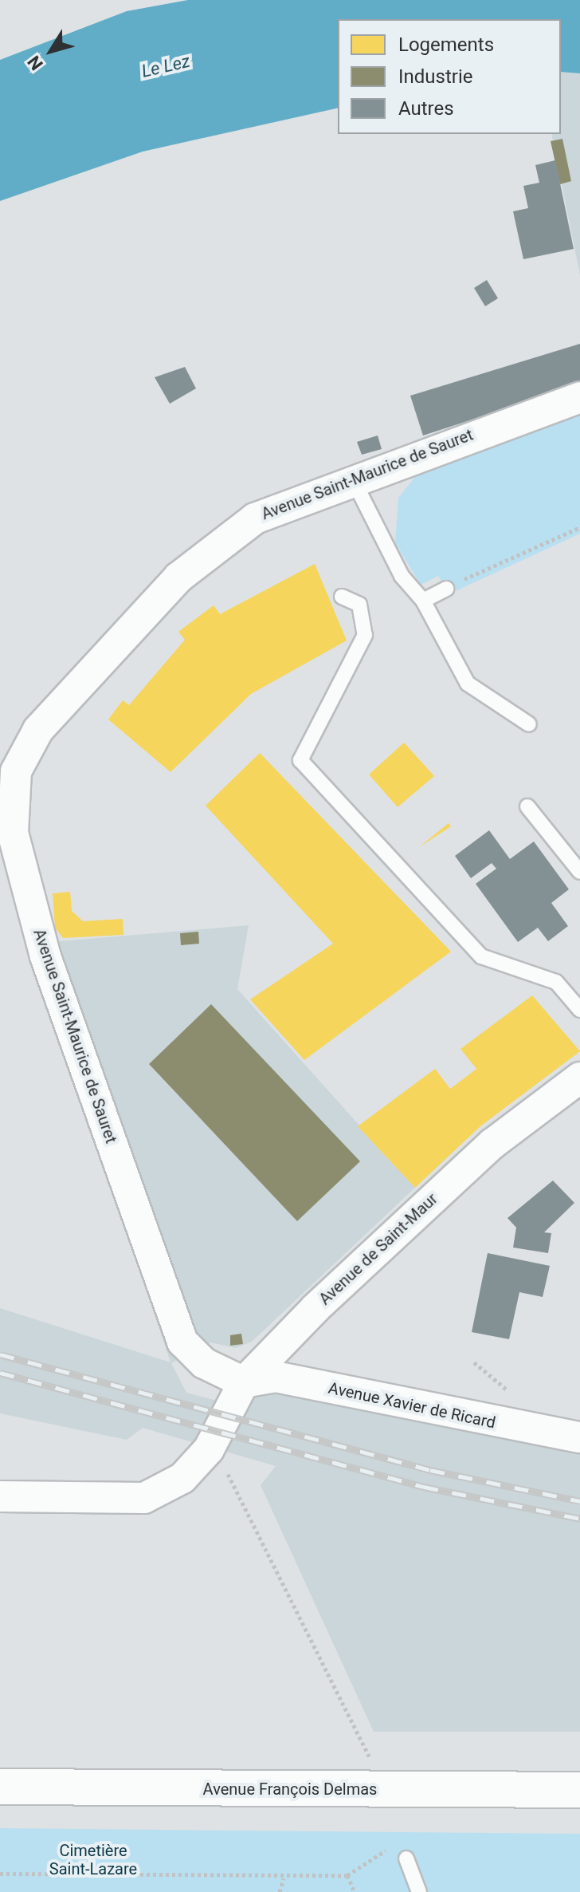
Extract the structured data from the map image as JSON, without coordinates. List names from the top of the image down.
{
  "streets": {
    "main road": ["Avenue François Delmas"],
    "street": ["Avenue Saint-Maurice de Sauret", "Avenue de Saint-Maur", "Avenue Xavier de Ricard"]
  },
  "crossings": [
    ["Avenue Saint-Maurice de Sauret", "Avenue de Saint-Maur"],
    ["Avenue Saint-Maurice de Sauret", "Avenue Xavier de Ricard"],
    ["Avenue de Saint-Maur", "Avenue Xavier de Ricard"]
  ],
  "water": ["Le Lez"],
  "parks": ["Cimetière Saint-Lazare"],
  "legend": ["Logements", "Industrie", "Autres"],
  "north": "bottom left"
}
